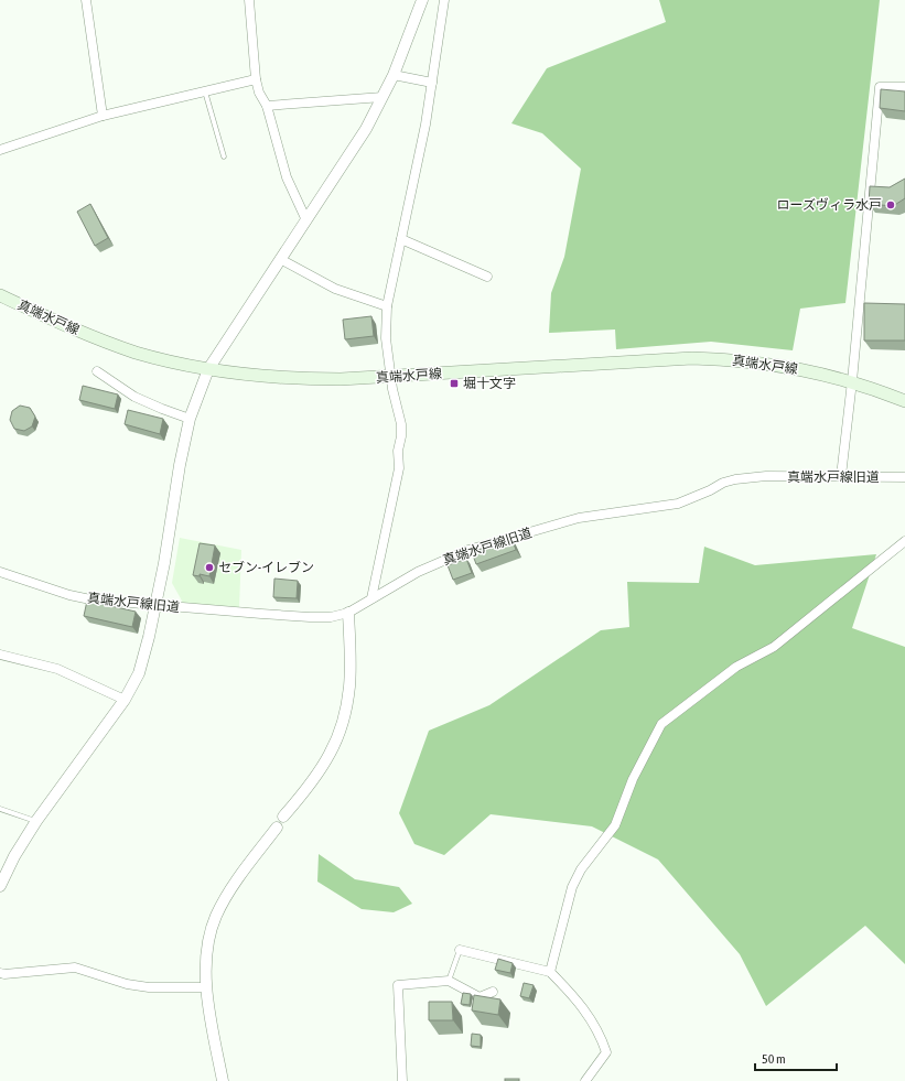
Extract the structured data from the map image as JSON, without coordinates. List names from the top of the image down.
{
  "streets": {
    "main road": ["真端水戸線"],
    "street": ["真端水戸線旧道"]
  },
  "places": {
    "other": ["ローズヴィラ水戸", "セブン-イレブン"],
    "transit": ["堀十文字"]
  },
  "scale_bar": "50 m"
}
